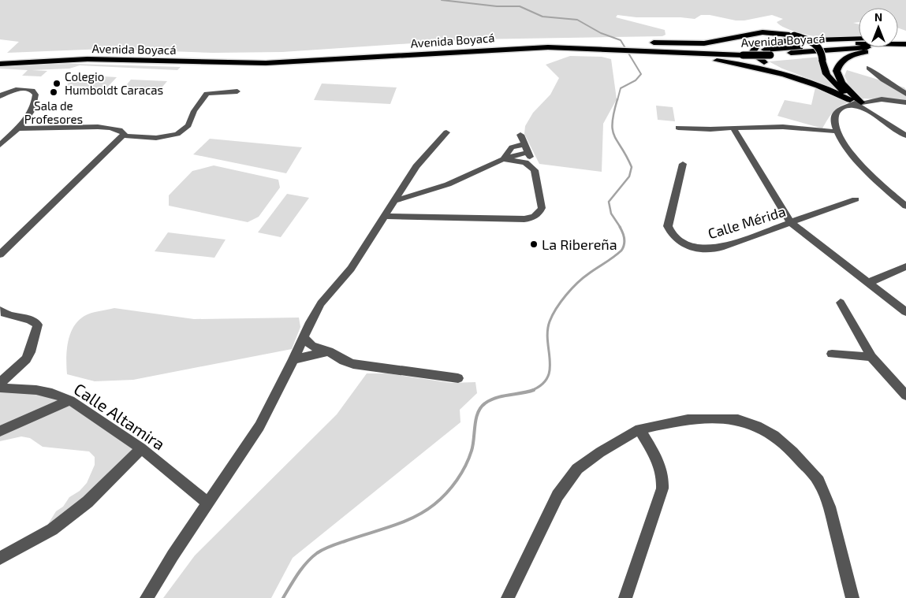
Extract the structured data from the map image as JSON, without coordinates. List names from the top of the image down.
{
  "streets": {
    "highway": ["Avenida Boyacá"],
    "street": ["Calle Mérida", "Calle Altamira"]
  },
  "places": ["Colegio Humboldt Caracas", "Sala de Profesores", "La Ribereña"],
  "north": "top"
}
